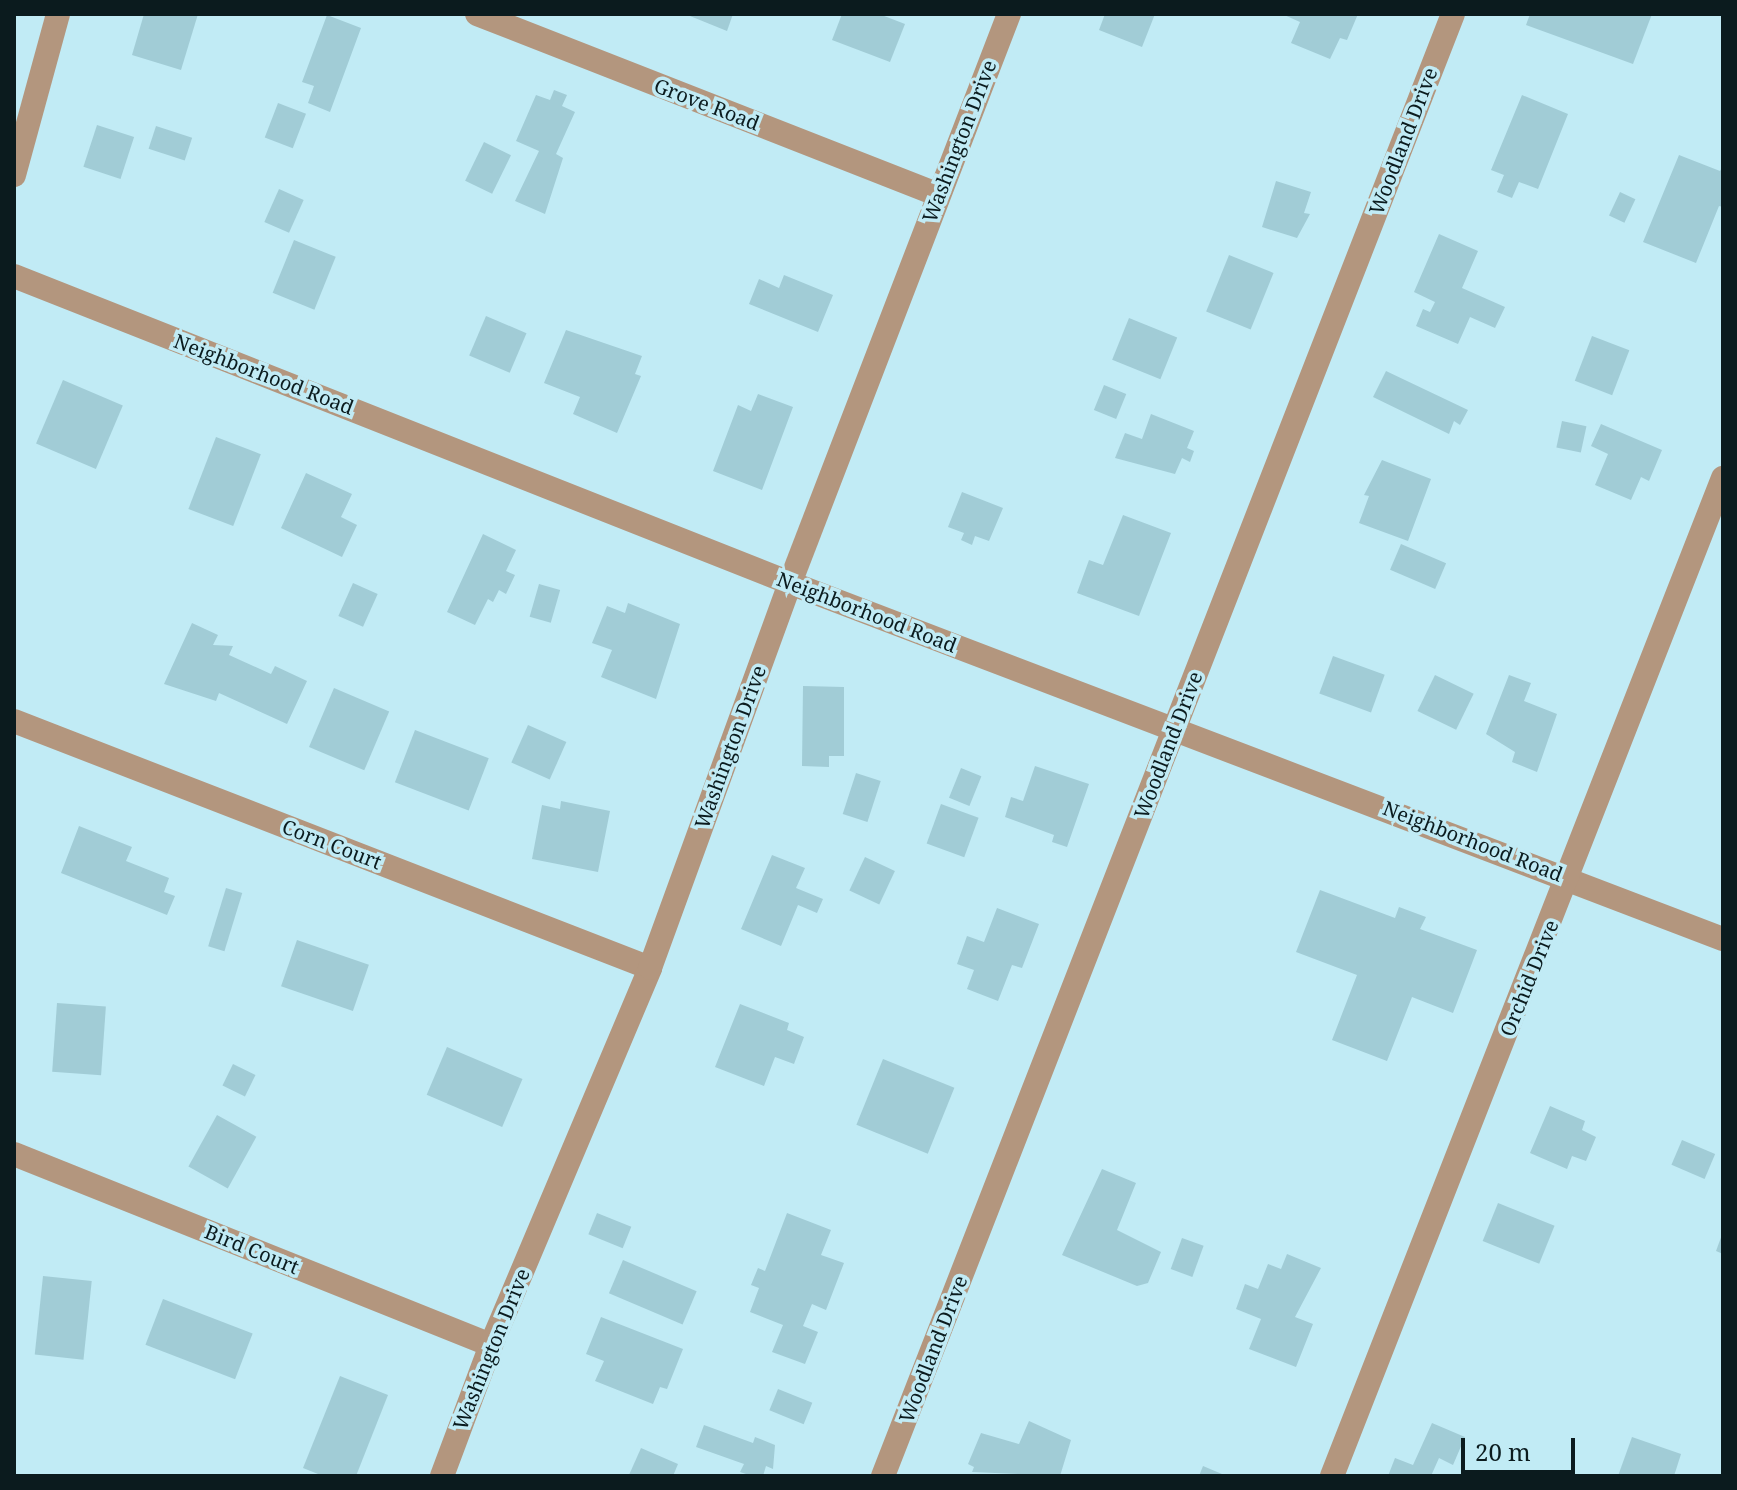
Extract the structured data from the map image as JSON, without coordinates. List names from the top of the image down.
{
  "streets": {
    "street": [
      "Grove Road",
      "Washington Drive",
      "Woodland Drive",
      "Neighborhood Road",
      "Corn Court",
      "Orchid Drive",
      "Bird Court"
    ]
  },
  "crossings": [
    ["Grove Road", "Washington Drive"],
    ["Washington Drive", "Neighborhood Road"],
    ["Washington Drive", "Corn Court"],
    ["Washington Drive", "Bird Court"],
    ["Woodland Drive", "Neighborhood Road"],
    ["Neighborhood Road", "Orchid Drive"]
  ],
  "scale_bar": "20 m"
}
